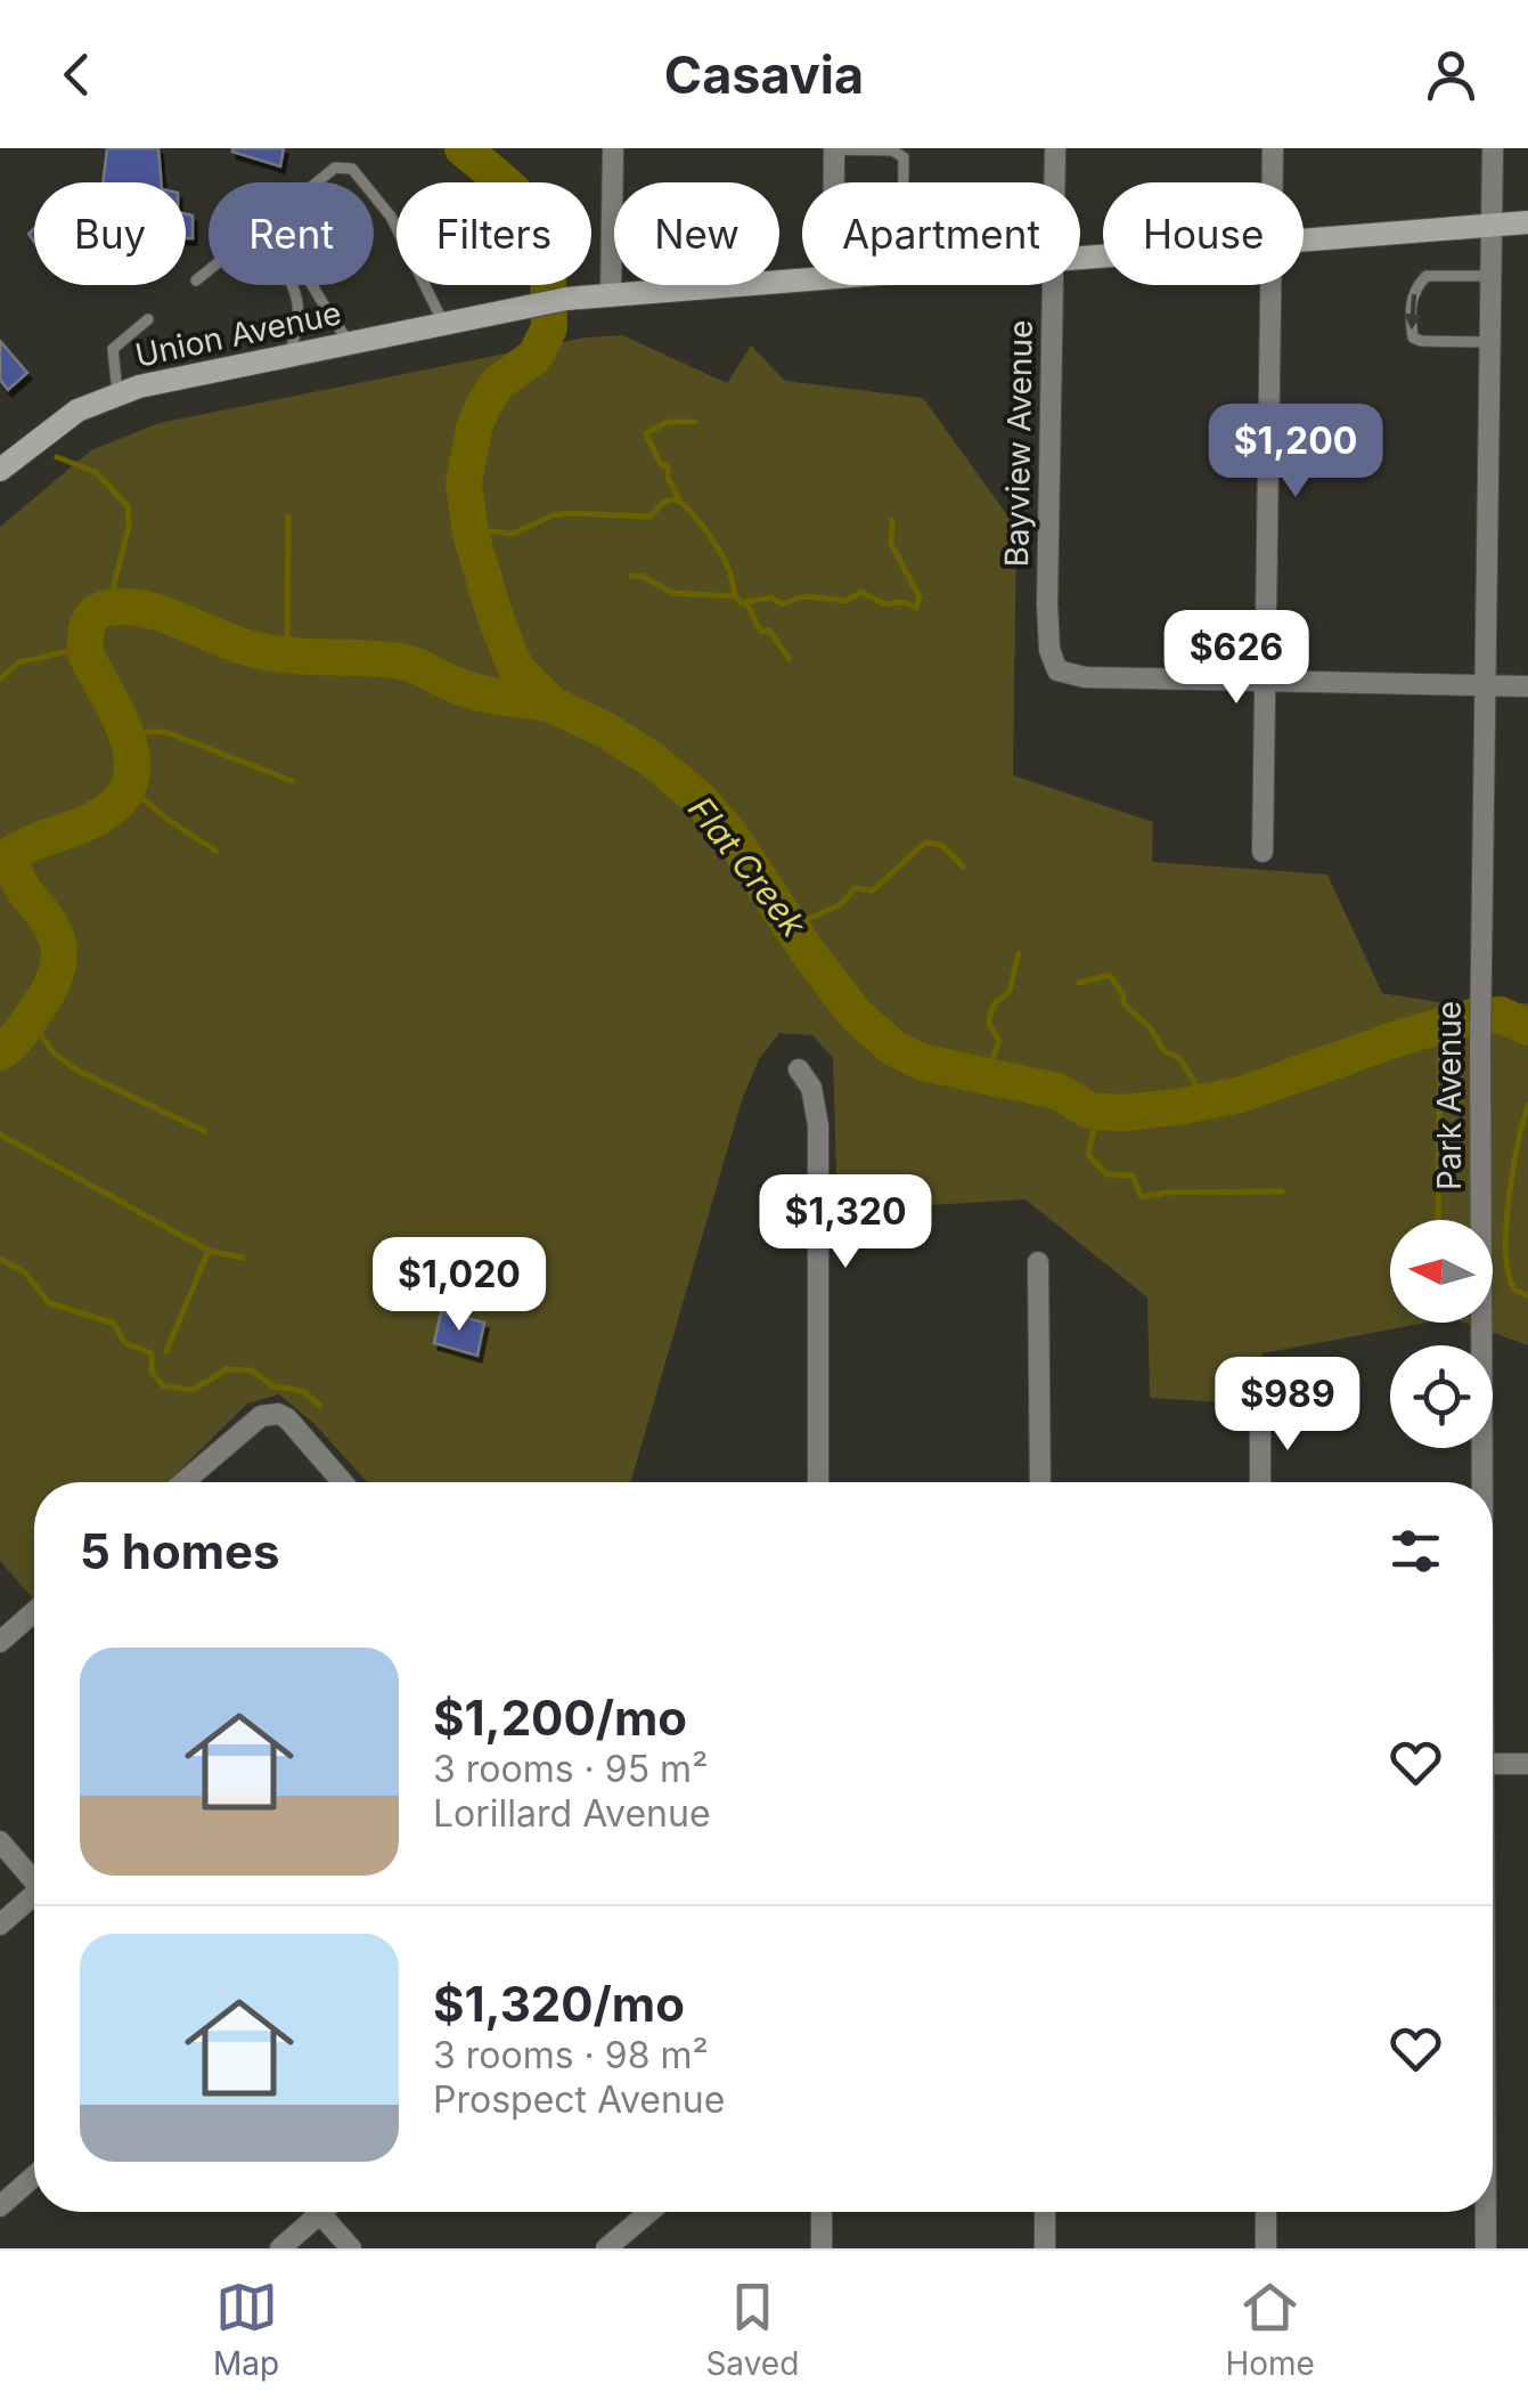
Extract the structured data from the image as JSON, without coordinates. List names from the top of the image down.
{
  "streets": {
    "street": ["Union Avenue", "Bayview Avenue", "Park Avenue"]
  },
  "crossings": [
    ["Union Avenue", "Park Avenue"],
    ["Bayview Avenue", "Park Avenue"]
  ],
  "water": ["Flat Creek"],
  "north": "left",
  "page": {
    "header": "Casavia",
    "chip": [
      "Buy",
      "Rent",
      "Filters",
      "New",
      "Apartment",
      "House"
    ],
    "price": [
      "$1,200",
      "$626",
      "$1,320",
      "$1,020",
      "$989"
    ],
    "heading": "5 homes",
    "list": [
      {
        "name": "$1,200/mo",
        "note": "3 rooms · 95 m² · Lorillard Avenue"
      },
      {
        "name": "$1,320/mo",
        "note": "3 rooms · 98 m² · Prospect Avenue"
      }
    ],
    "tabs": ["Map", "Saved", "Home"]
  }
}
